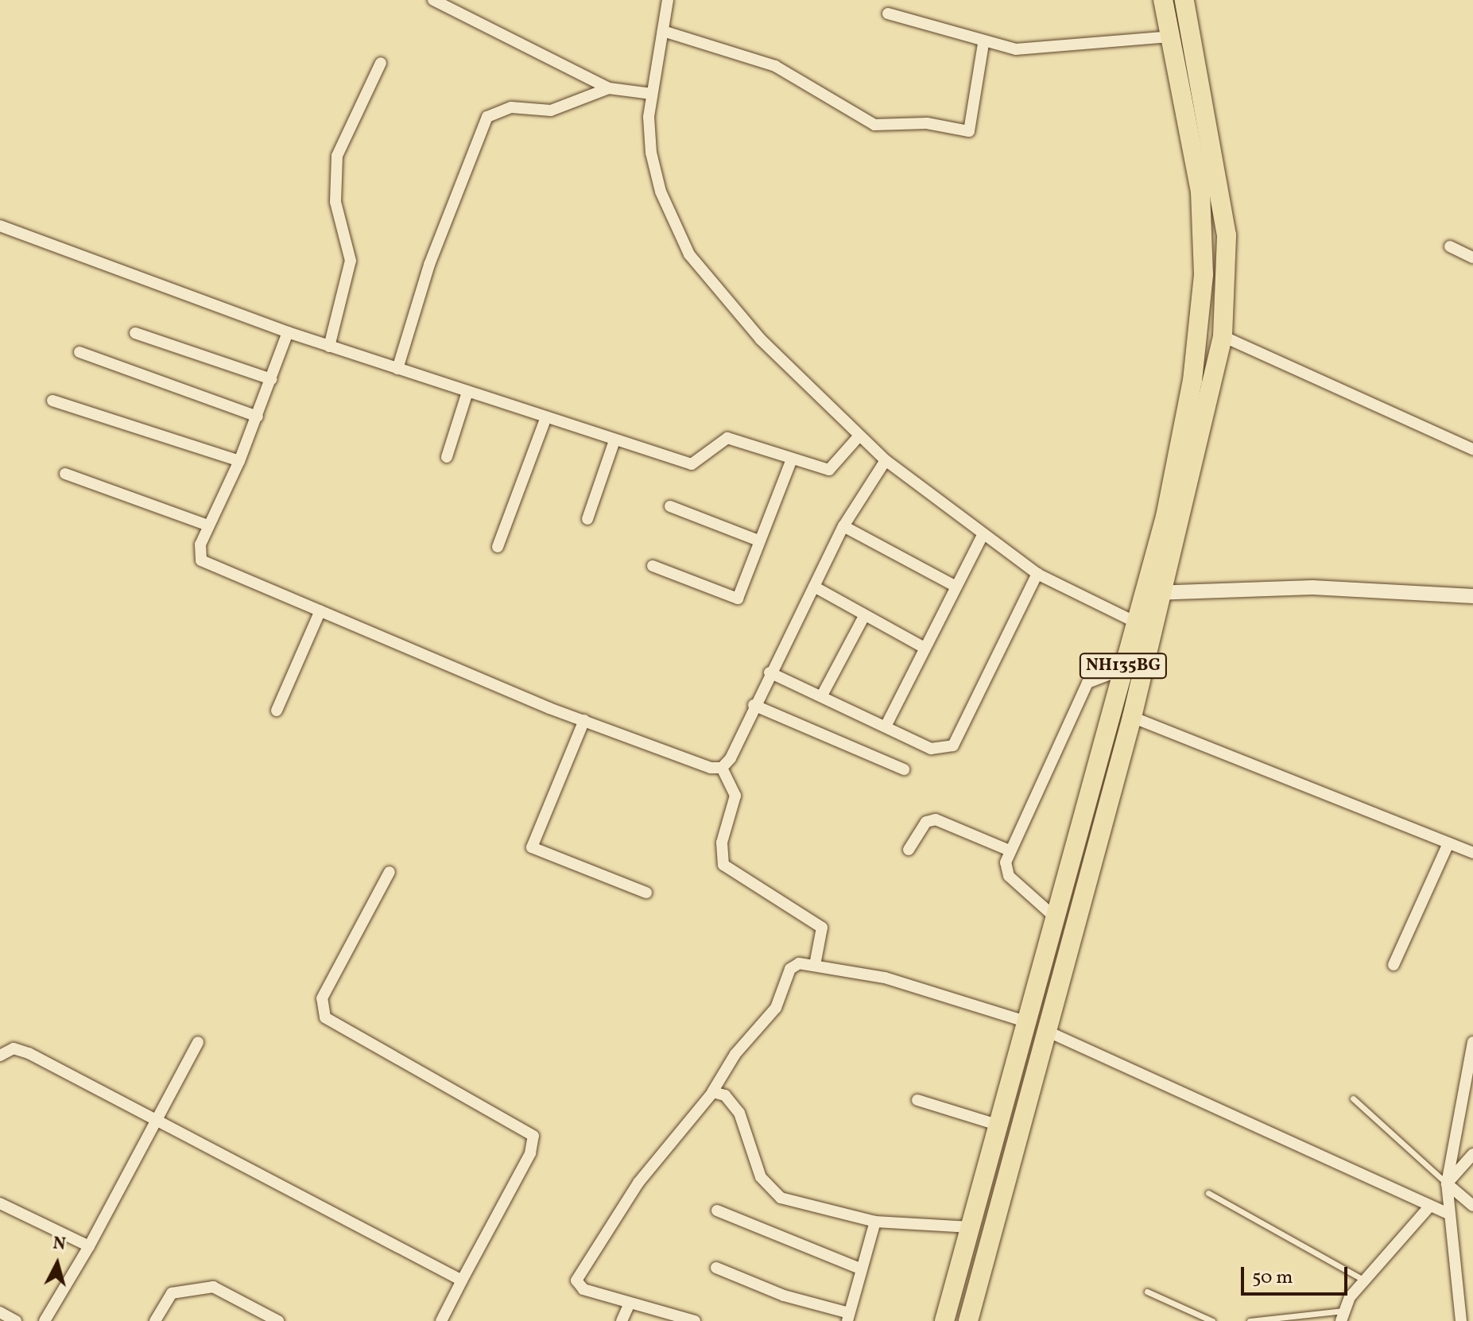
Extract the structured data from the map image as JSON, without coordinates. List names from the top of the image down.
{
  "streets": {
    "highway": ["NH135BG"]
  },
  "scale_bar": "50 m",
  "north": "top"
}
